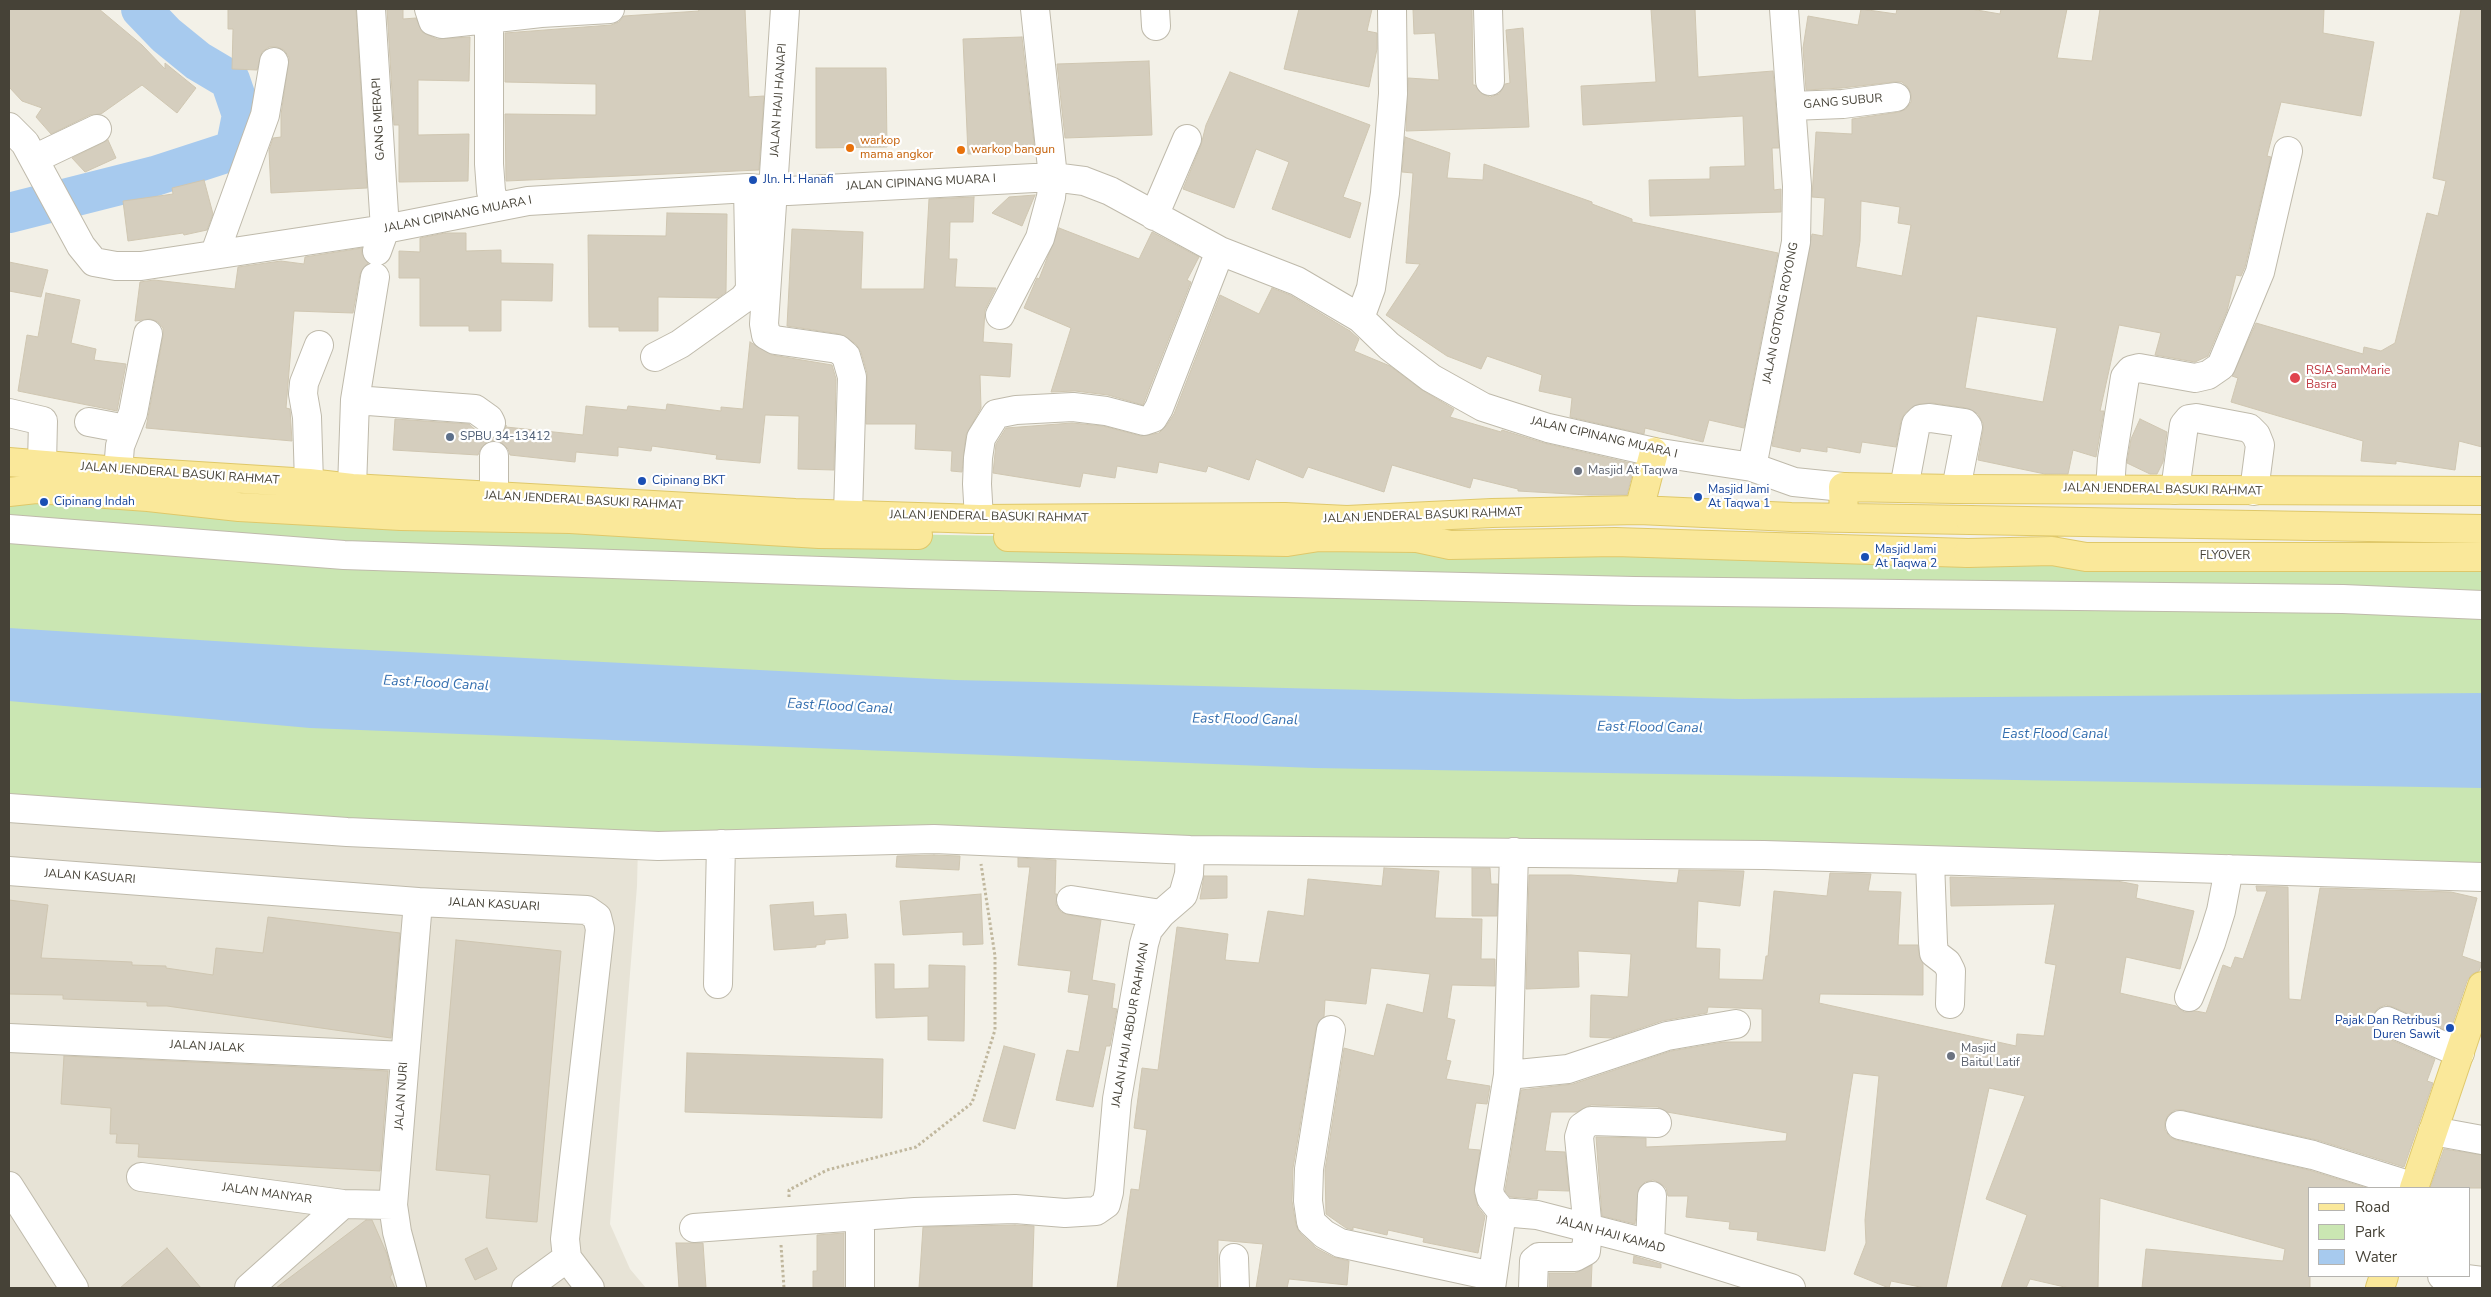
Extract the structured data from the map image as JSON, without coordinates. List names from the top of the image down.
{
  "streets": {
    "main road": ["JALAN JENDERAL BASUKI RAHMAT", "FLYOVER"],
    "street": [
      "JALAN HAJI HANAPI",
      "GANG SUBUR",
      "GANG MERAPI",
      "JALAN CIPINANG MUARA I",
      "JALAN GOTONG ROYONG",
      "JALAN KASUARI",
      "JALAN HAJI ABDUR RAHMAN",
      "JALAN JALAK",
      "JALAN NURI",
      "JALAN MANYAR",
      "JALAN HAJI KAMAD"
    ]
  },
  "crossings": [
    ["JALAN HAJI HANAPI", "JALAN CIPINANG MUARA I"],
    ["GANG SUBUR", "JALAN GOTONG ROYONG"],
    ["GANG MERAPI", "JALAN CIPINANG MUARA I"],
    ["JALAN CIPINANG MUARA I", "JALAN GOTONG ROYONG"],
    ["JALAN CIPINANG MUARA I", "JALAN JENDERAL BASUKI RAHMAT"],
    ["JALAN JENDERAL BASUKI RAHMAT", "FLYOVER"],
    ["JALAN KASUARI", "JALAN NURI"],
    ["JALAN JALAK", "JALAN NURI"],
    ["JALAN NURI", "JALAN MANYAR"]
  ],
  "water": ["East Flood Canal"],
  "places": [
    "warkop mama angkor",
    "warkop bangun",
    "Jln. H. Hanafi",
    "RSIA SamMarie Basra",
    "SPBU 34-13412",
    "Masjid At Taqwa",
    "Cipinang BKT",
    "Masjid Jami At Taqwa 1",
    "Cipinang Indah",
    "Masjid Jami At Taqwa 2",
    "Pajak Dan Retribusi Duren Sawit",
    "Masjid Baitul Latif"
  ],
  "legend": ["Road", "Park", "Water"]
}
